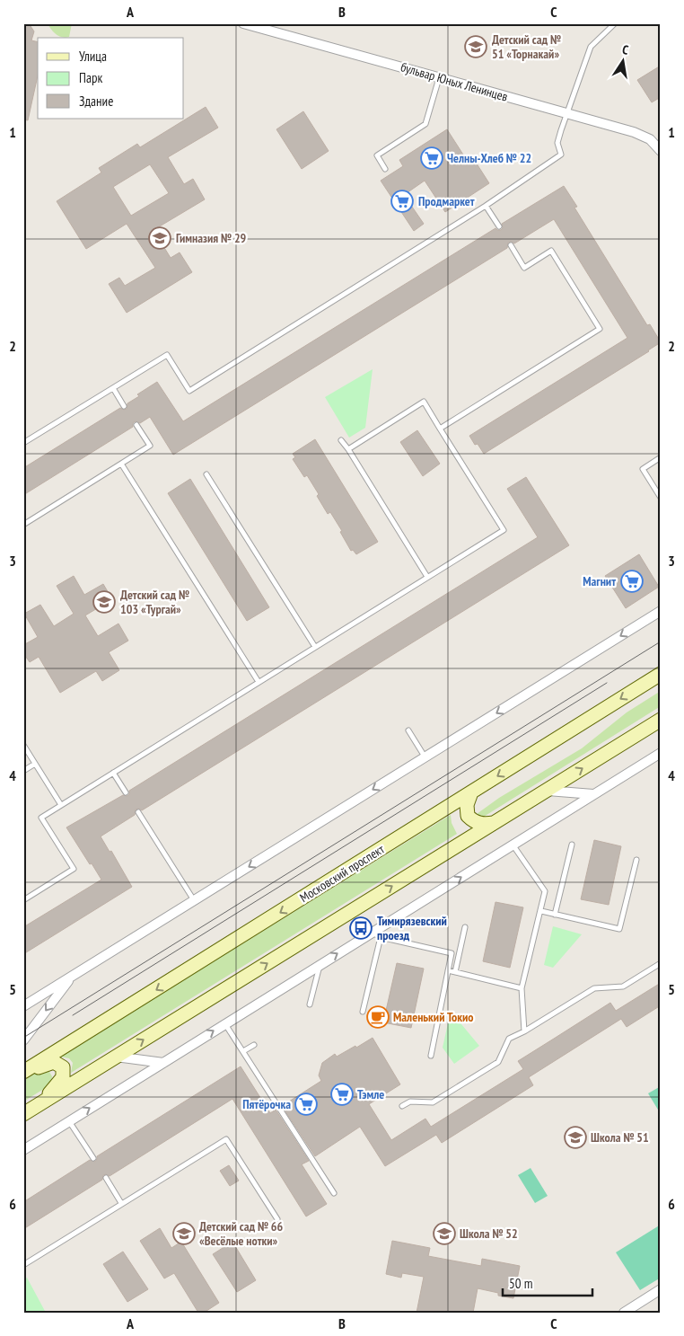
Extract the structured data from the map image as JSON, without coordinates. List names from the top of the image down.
{
  "streets": {
    "main road": ["Московский проспект"],
    "street": ["бульвар Юных Ленинцев"]
  },
  "places": {
    "school or university": [
      "Детский сад № 51 «Торнакай»",
      "Гимназия № 29",
      "Детский сад № 103 «Тургай»",
      "Школа № 51",
      "Детский сад № 66 «Весёлые нотки»",
      "Школа № 52"
    ],
    "supermarket": [
      "Челны-Хлеб № 22",
      "Продмаркет",
      "Магнит",
      "Тэмле",
      "Пятёрочка"
    ],
    "bus stop": ["Тимирязевский проезд"],
    "cafe": ["Маленький Токио"]
  },
  "legend": ["Улица", "Парк", "Здание"],
  "scale_bar": "50 m",
  "north": "top",
  "grid": {
    "columns": ["A", "B", "C"],
    "rows": [
      "1",
      "2",
      "3",
      "4",
      "5",
      "6"
    ]
  }
}
